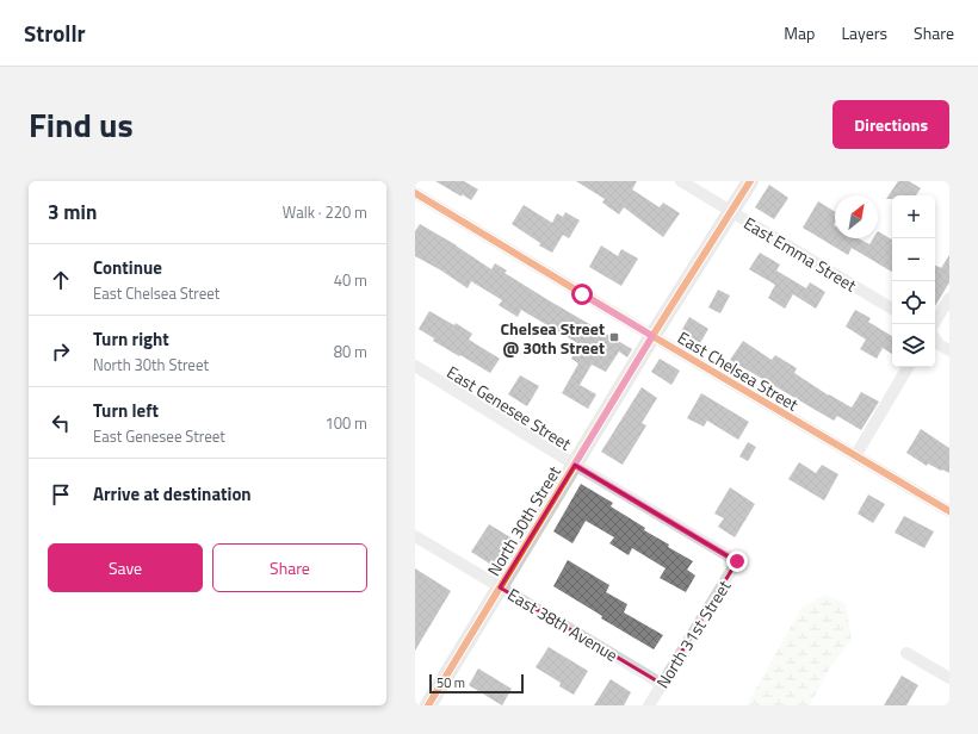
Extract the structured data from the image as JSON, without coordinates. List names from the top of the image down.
{
  "streets": {
    "street": [
      "East Emma Street",
      "East Chelsea Street",
      "East Genesee Street",
      "North 30th Street",
      "East 38th Avenue",
      "North 31st Street"
    ]
  },
  "crossings": [
    ["East Emma Street", "North 30th Street"],
    ["East Chelsea Street", "North 30th Street"],
    ["East Genesee Street", "North 30th Street"],
    ["East Genesee Street", "North 31st Street"],
    ["North 30th Street", "East 38th Avenue"],
    ["East 38th Avenue", "North 31st Street"]
  ],
  "places": {
    "transit": ["Chelsea Street @ 30th Street"]
  },
  "scale_bar": "50 m",
  "north": "top right",
  "page": {
    "header": "Strollr",
    "nav": ["Map", "Layers", "Share"],
    "title": "Find us",
    "buttons": [
      "Directions",
      ["Save", "Share"]
    ],
    "heading": ["3 min", "Walk · 220 m"],
    "map_buttons": ["+", "−"],
    "list": [
      ["Continue", "East Chelsea Street", "40 m"],
      ["Turn right", "North 30th Street", "80 m"],
      ["Turn left", "East Genesee Street", "100 m"],
      "Arrive at destination"
    ],
    "scale": "50 m"
  }
}
